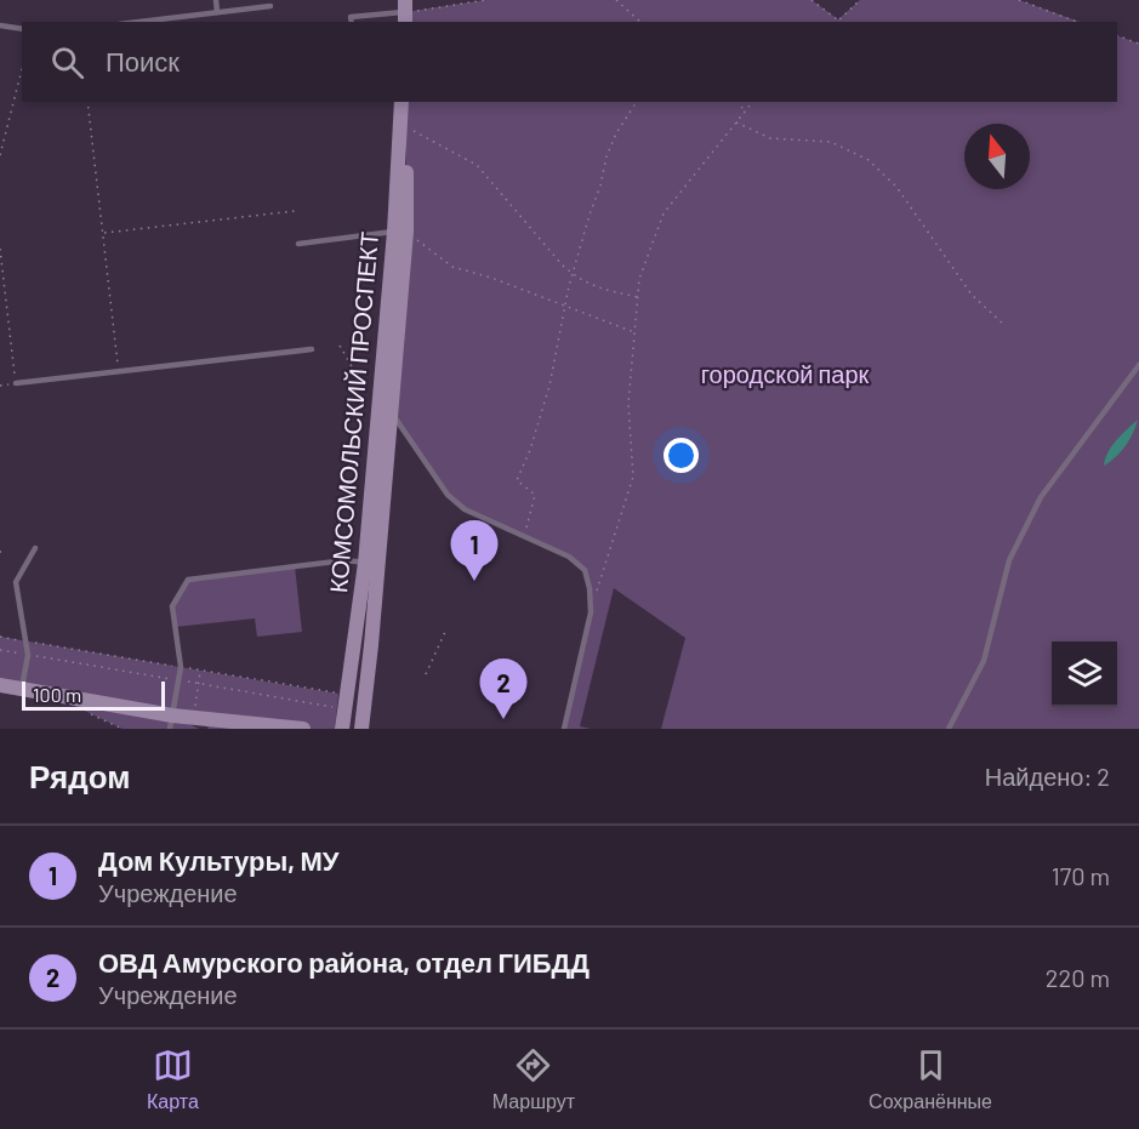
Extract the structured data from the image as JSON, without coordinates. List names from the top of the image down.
{
  "streets": {
    "street": ["КОМСОМОЛЬСКИЙ ПРОСПЕКТ"]
  },
  "parks": ["городской парк"],
  "scale_bar": "100 m",
  "north": "top",
  "page": {
    "search": "Поиск",
    "pins": ["1", "2"],
    "scale": "100 m",
    "heading": ["Рядом", "Найдено: 2"],
    "list": [
      {
        "mark": "1",
        "name": "Дом Культуры, МУ",
        "note": "Учреждение",
        "value": "170 m"
      },
      {
        "mark": "2",
        "name": "ОВД Амурского района, отдел ГИБДД",
        "note": "Учреждение",
        "value": "220 m"
      }
    ],
    "nav": ["Карта", "Маршрут", "Сохранённые"]
  }
}
